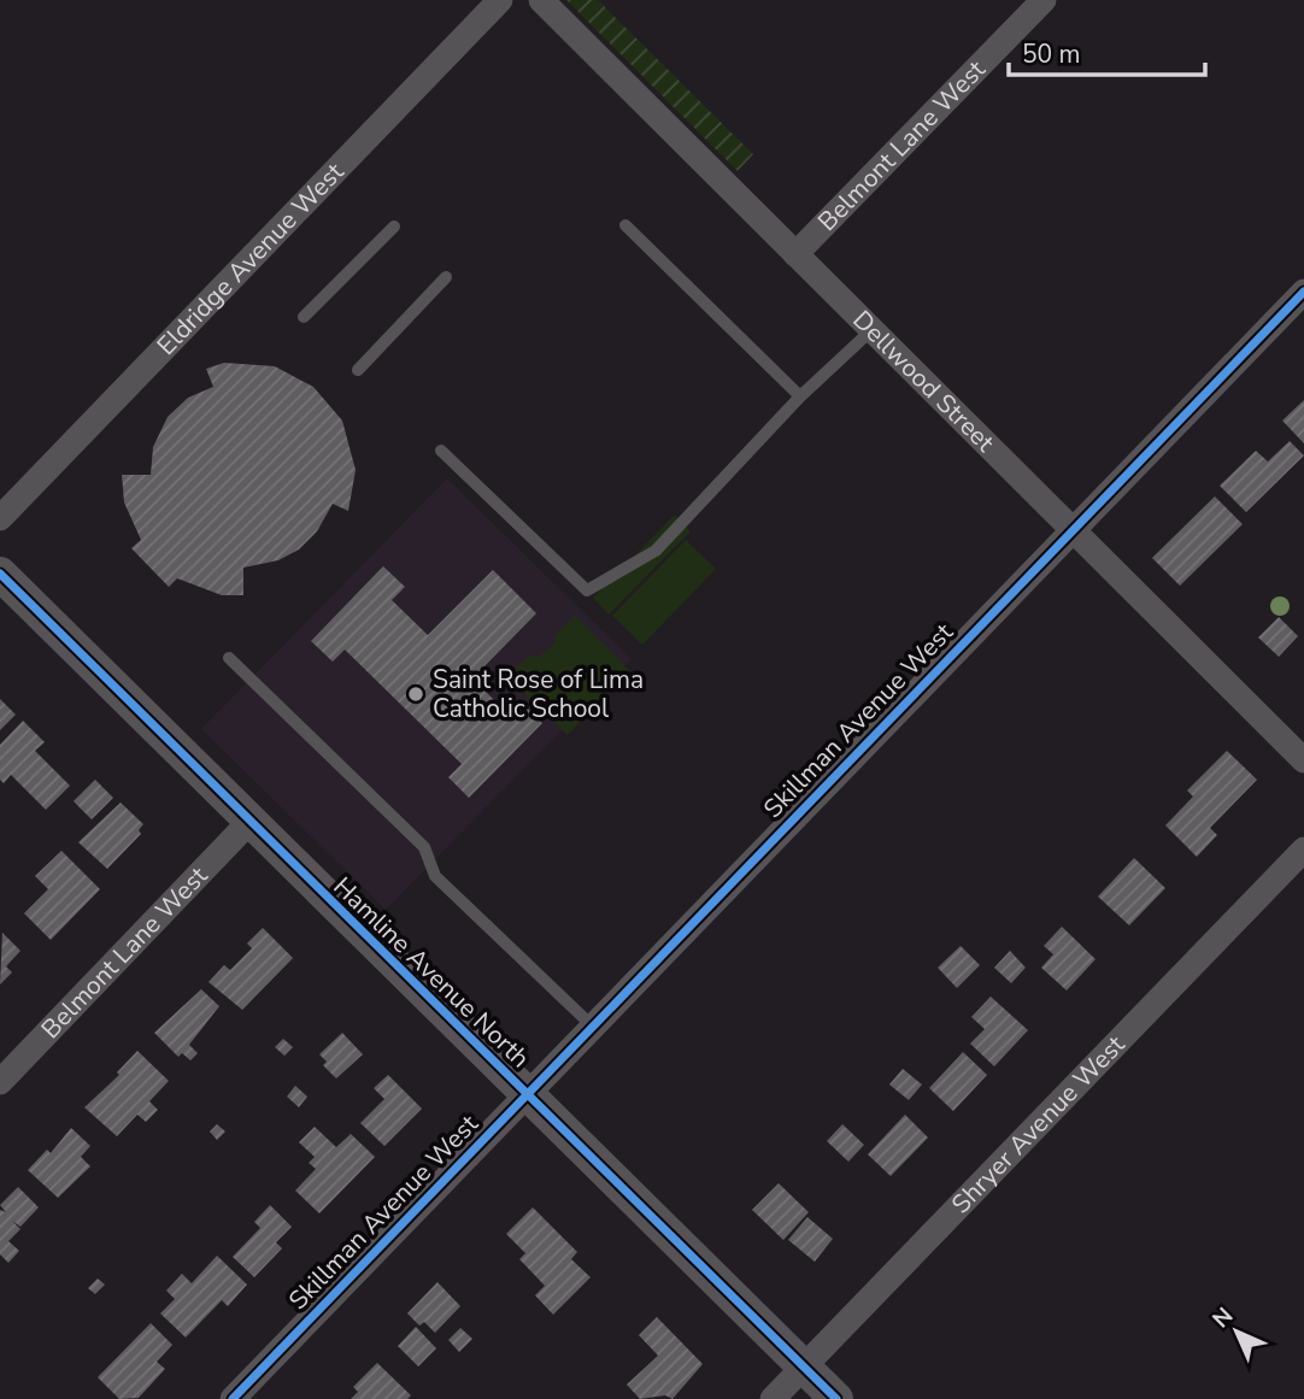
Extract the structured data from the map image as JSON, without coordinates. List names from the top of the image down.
{
  "streets": {
    "street": [
      "Belmont Lane West",
      "Eldridge Avenue West",
      "Dellwood Street",
      "Skillman Avenue West",
      "Hamline Avenue North",
      "Shryer Avenue West"
    ]
  },
  "crossings": [
    ["Belmont Lane West", "Dellwood Street"],
    ["Belmont Lane West", "Hamline Avenue North"],
    ["Dellwood Street", "Skillman Avenue West"],
    ["Skillman Avenue West", "Hamline Avenue North"],
    ["Hamline Avenue North", "Shryer Avenue West"]
  ],
  "places": ["Saint Rose of Lima Catholic School"],
  "scale_bar": "50 m",
  "north": "top left"
}
